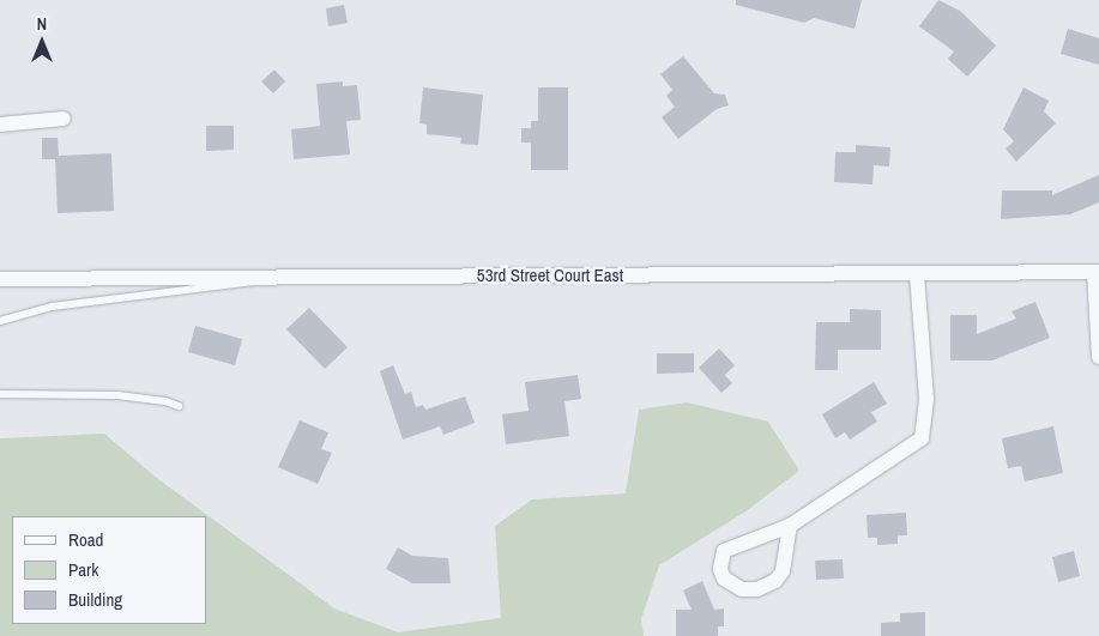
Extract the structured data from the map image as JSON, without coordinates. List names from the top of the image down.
{
  "streets": {
    "street": ["53rd Street Court East"]
  },
  "legend": ["Road", "Park", "Building"],
  "north": "top"
}
